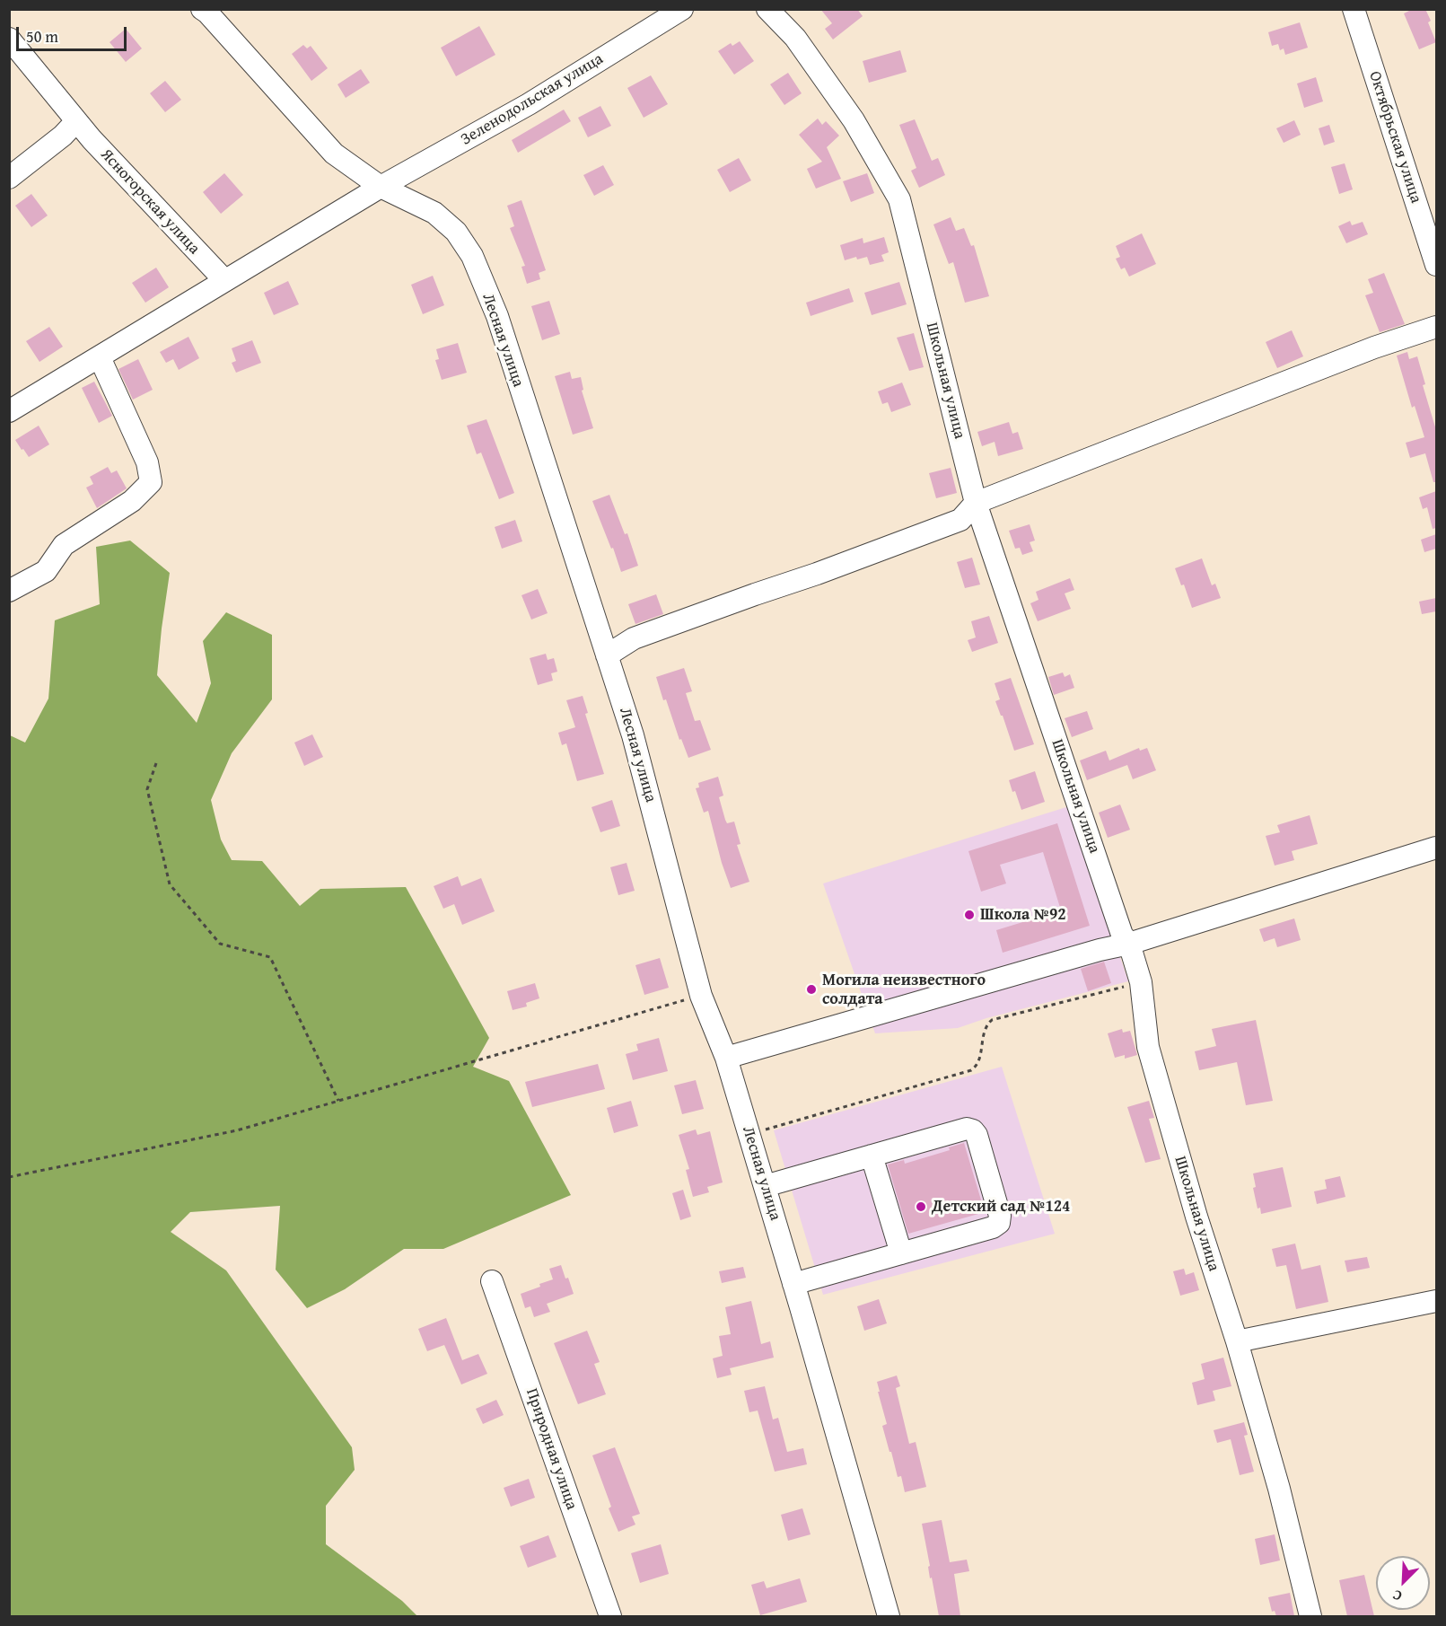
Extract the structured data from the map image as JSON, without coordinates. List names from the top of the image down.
{
  "streets": {
    "street": [
      "Зеленодольская улица",
      "Октябрьская улица",
      "Ясногорская улица",
      "Лесная улица",
      "Школьная улица",
      "Природная улица"
    ]
  },
  "crossings": [
    ["Зеленодольская улица", "Ясногорская улица"],
    ["Зеленодольская улица", "Лесная улица"]
  ],
  "places": ["Школа №92", "Могила неизвестного солдата", "Детский сад №124"],
  "scale_bar": "50 m",
  "north": "bottom left"
}
